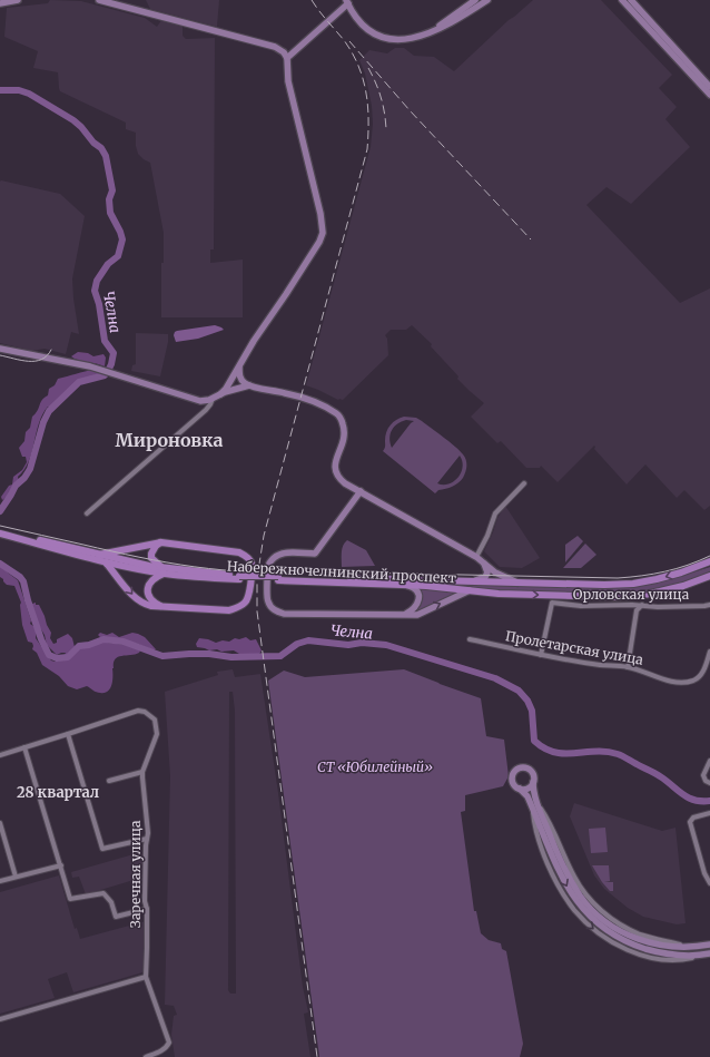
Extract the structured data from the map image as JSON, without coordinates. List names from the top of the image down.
{
  "streets": {
    "main road": ["Набережночелнинский проспект"],
    "street": ["Орловская улица", "Пролетарская улица", "Заречная улица"]
  },
  "crossings": [
    ["Орловская улица", "Пролетарская улица"]
  ],
  "districts": ["Мироновка", "28 квартал"],
  "water": ["Челна"],
  "parks": ["СТ «Юбилейный»"]
}
